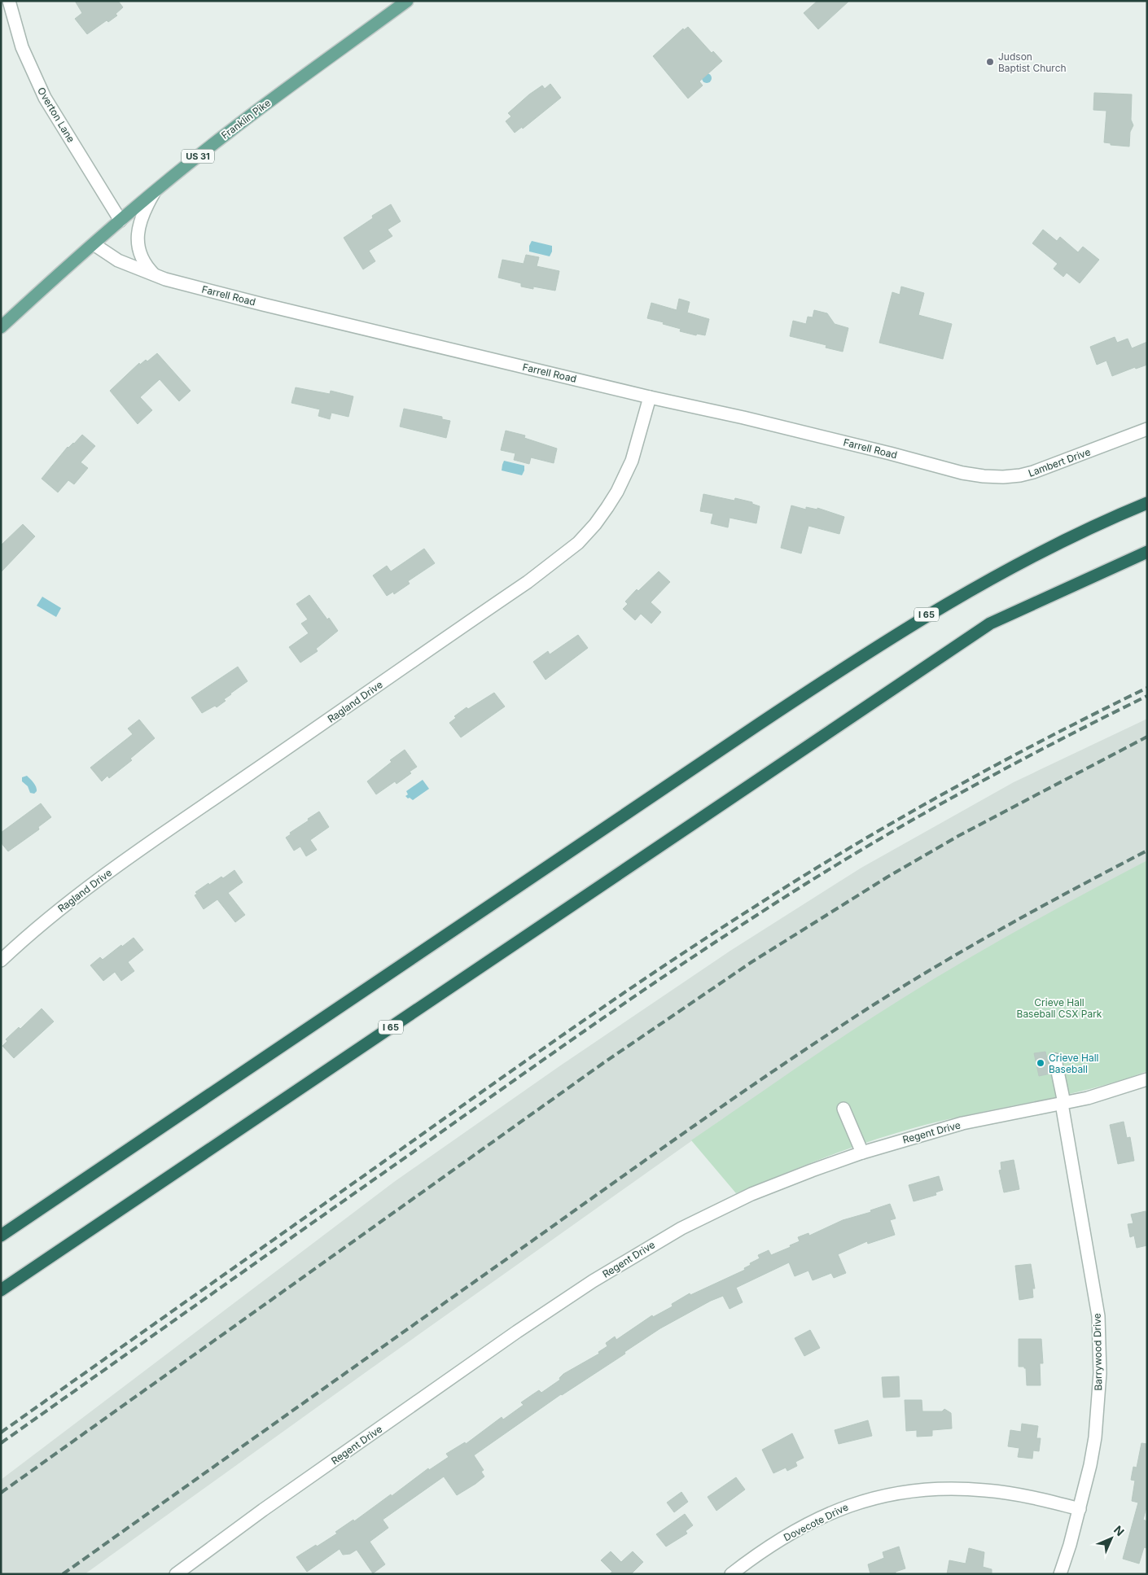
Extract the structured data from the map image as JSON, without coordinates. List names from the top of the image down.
{
  "streets": {
    "highway": ["I 65"],
    "main road": ["Franklin Pike", "US 31"],
    "street": [
      "Overton Lane",
      "Farrell Road",
      "Lambert Drive",
      "Ragland Drive",
      "Regent Drive",
      "Barrywood Drive",
      "Dovecote Drive"
    ]
  },
  "crossings": [
    ["Overton Lane", "Franklin Pike"],
    ["Franklin Pike", "Farrell Road"],
    ["Farrell Road", "Lambert Drive"],
    ["Farrell Road", "Ragland Drive"],
    ["Regent Drive", "Barrywood Drive"],
    ["Barrywood Drive", "Dovecote Drive"]
  ],
  "parks": ["Crieve Hall Baseball CSX Park"],
  "places": ["Judson Baptist Church", "Crieve Hall Baseball"],
  "north": "top right"
}
